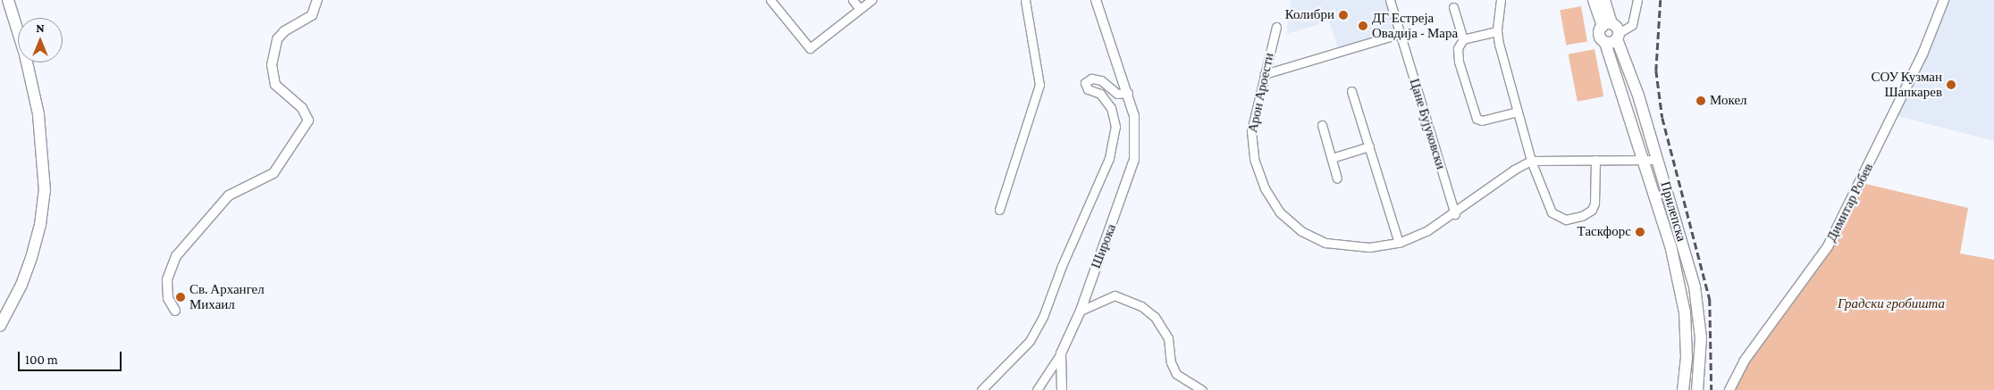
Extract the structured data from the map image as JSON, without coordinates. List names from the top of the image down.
{
  "streets": {
    "main road": ["Прилепска"],
    "street": [
      "Арон Ароести",
      "Цане Бујуковски",
      "Димитар Робев",
      "Широка"
    ]
  },
  "crossings": [
    ["Арон Ароести", "Цане Бујуковски"],
    ["Арон Ароести", "Прилепска"]
  ],
  "parks": ["Градски гробишта"],
  "places": [
    "Колибри",
    "ДГ Естреја Овадија - Мара",
    "СОУ Кузман Шапкарев",
    "Мокел",
    "Таскфорс",
    "Св. Архангел Михаил"
  ],
  "scale_bar": "100 m",
  "north": "top"
}
